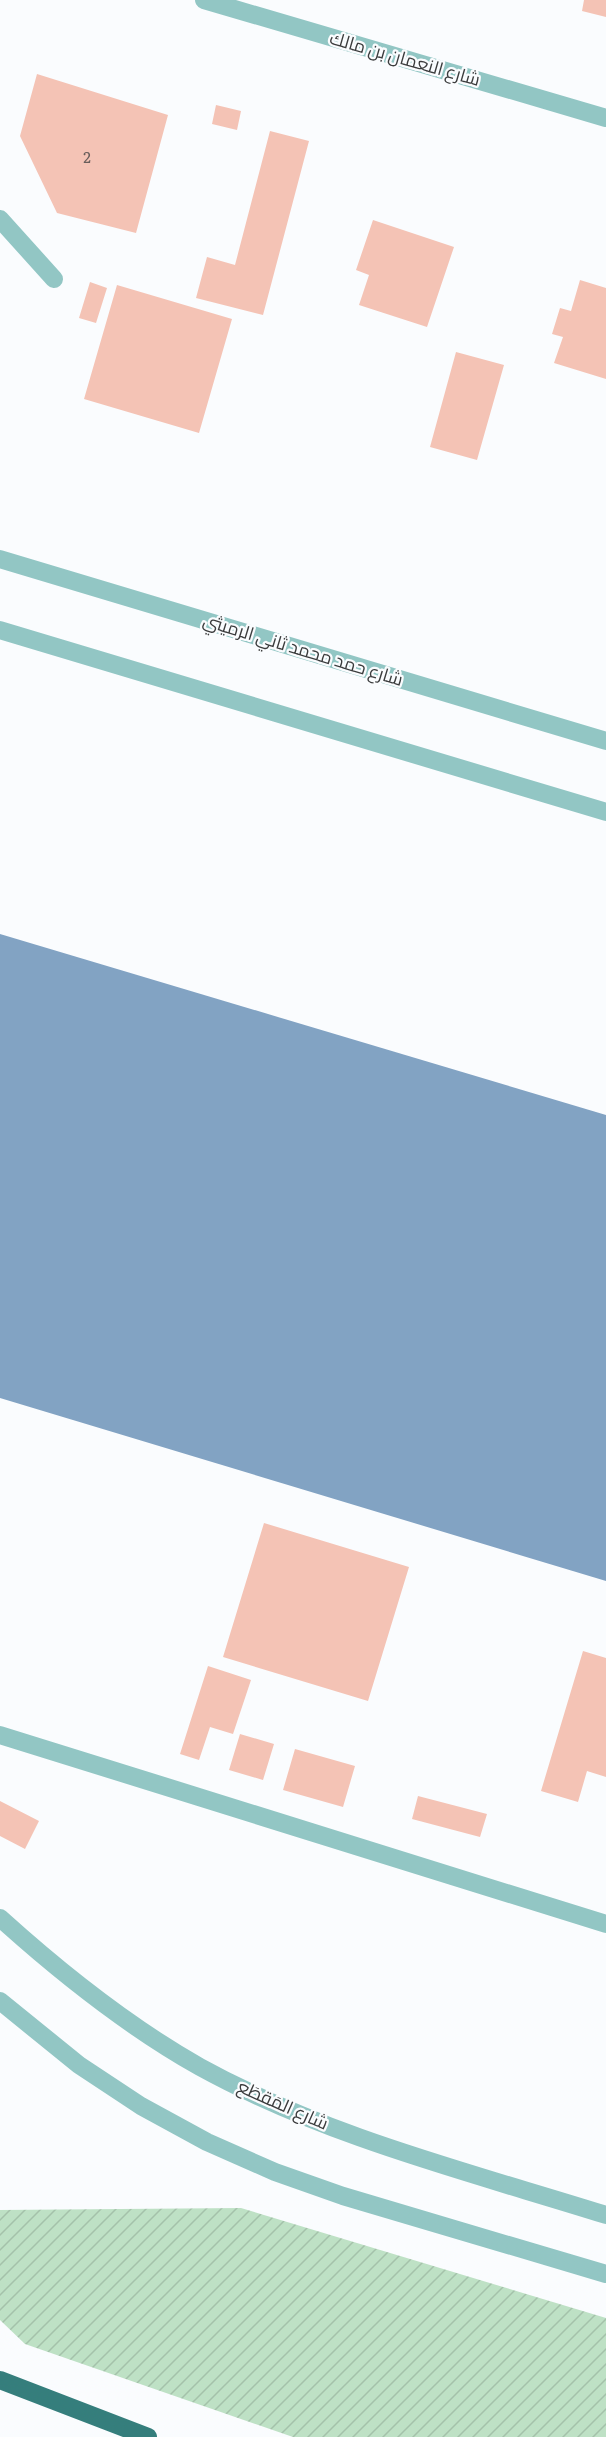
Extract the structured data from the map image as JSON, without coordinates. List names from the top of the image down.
{
  "streets": {
    "street": ["شارع النعمان بن مالك", "شارع حمد محمد ثاني الرميثي", "شارع المَقطَع"]
  },
  "house_numbers": ["2"]
}
